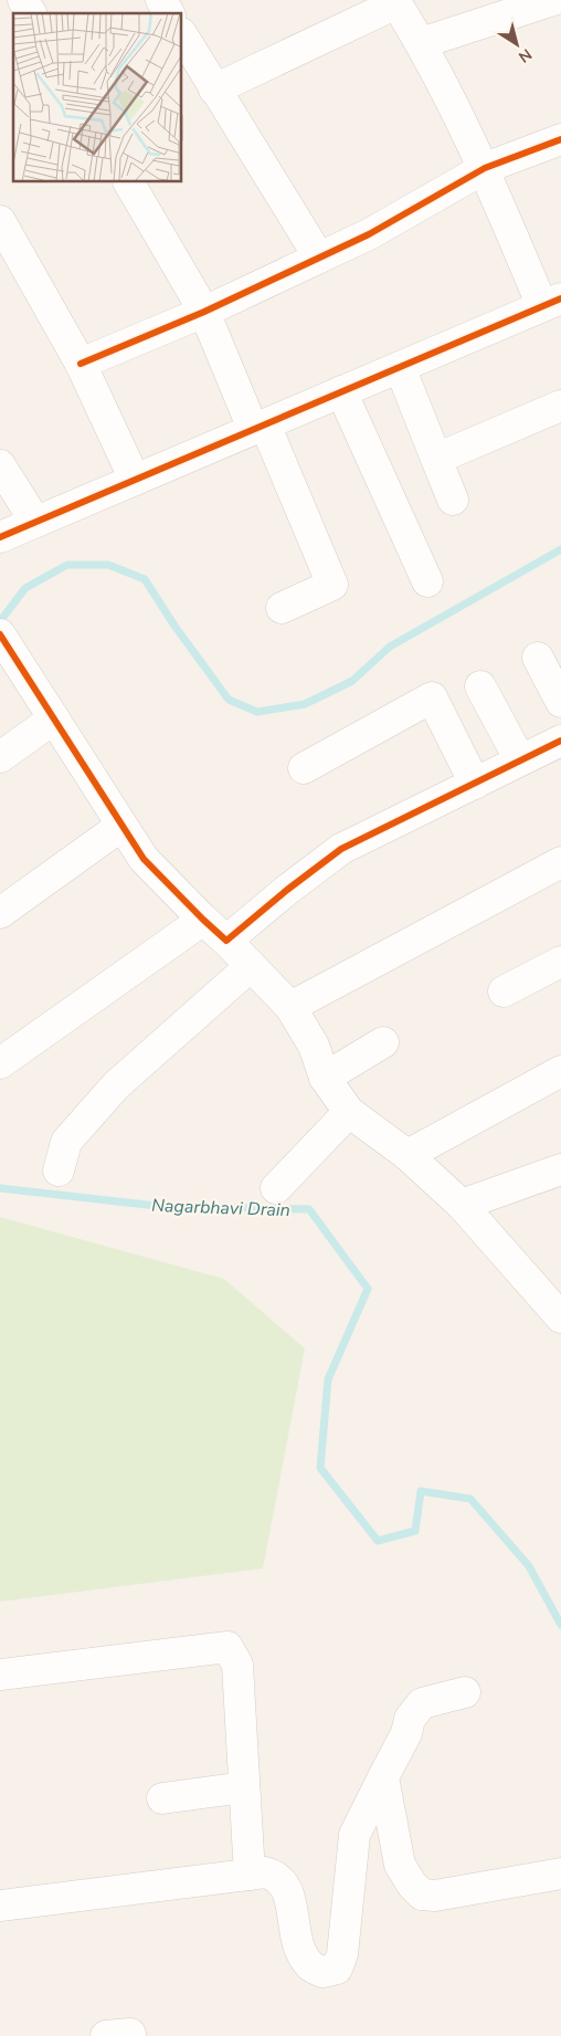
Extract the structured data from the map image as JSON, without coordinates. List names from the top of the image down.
{
  "water": ["Nagarbhavi Drain"],
  "north": "bottom right"
}
